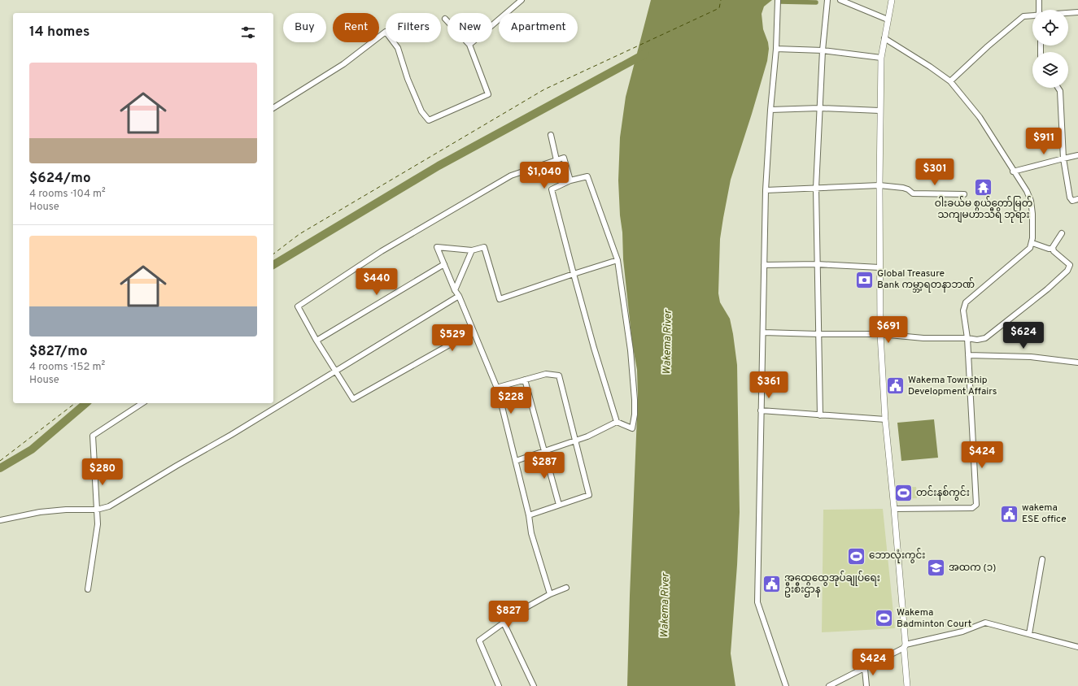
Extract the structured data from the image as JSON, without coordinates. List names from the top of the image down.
{
  "water": ["Wakema River"],
  "places": {
    "temple": ["ဝါးခယ်မ စွယ်တော်မြတ် သကျမဟာသီရိ ဘုရား"],
    "bank": ["Global Treasure Bank ကမ္ဘာ့ရတနာဘဏ်"],
    "public building": ["Wakema Township Development Affairs", "wakema ESE office", "အထွေထွေအုပ်ချုပ်ရေး ဦးစီးဌာန"],
    "sports": ["တင်းနစ်ကွင်း", "ဘောလုံးကွင်း", "Wakema Badminton Court"],
    "school or university": ["အထက (၁)"]
  },
  "page": {
    "chip": [
      "Buy",
      "Rent",
      "Filters",
      "New",
      "Apartment"
    ],
    "heading": "14 homes",
    "list": [
      {
        "name": "$624/mo",
        "note": "4 rooms · 104 m² · House"
      },
      {
        "name": "$827/mo",
        "note": "4 rooms · 152 m² · House"
      }
    ],
    "price": [
      "$911",
      "$301",
      "$1,040",
      "$440",
      "$691",
      "$624",
      "$529",
      "$361",
      "$228",
      "$424",
      "$287",
      "$280",
      "$827",
      "$424"
    ]
  }
}
